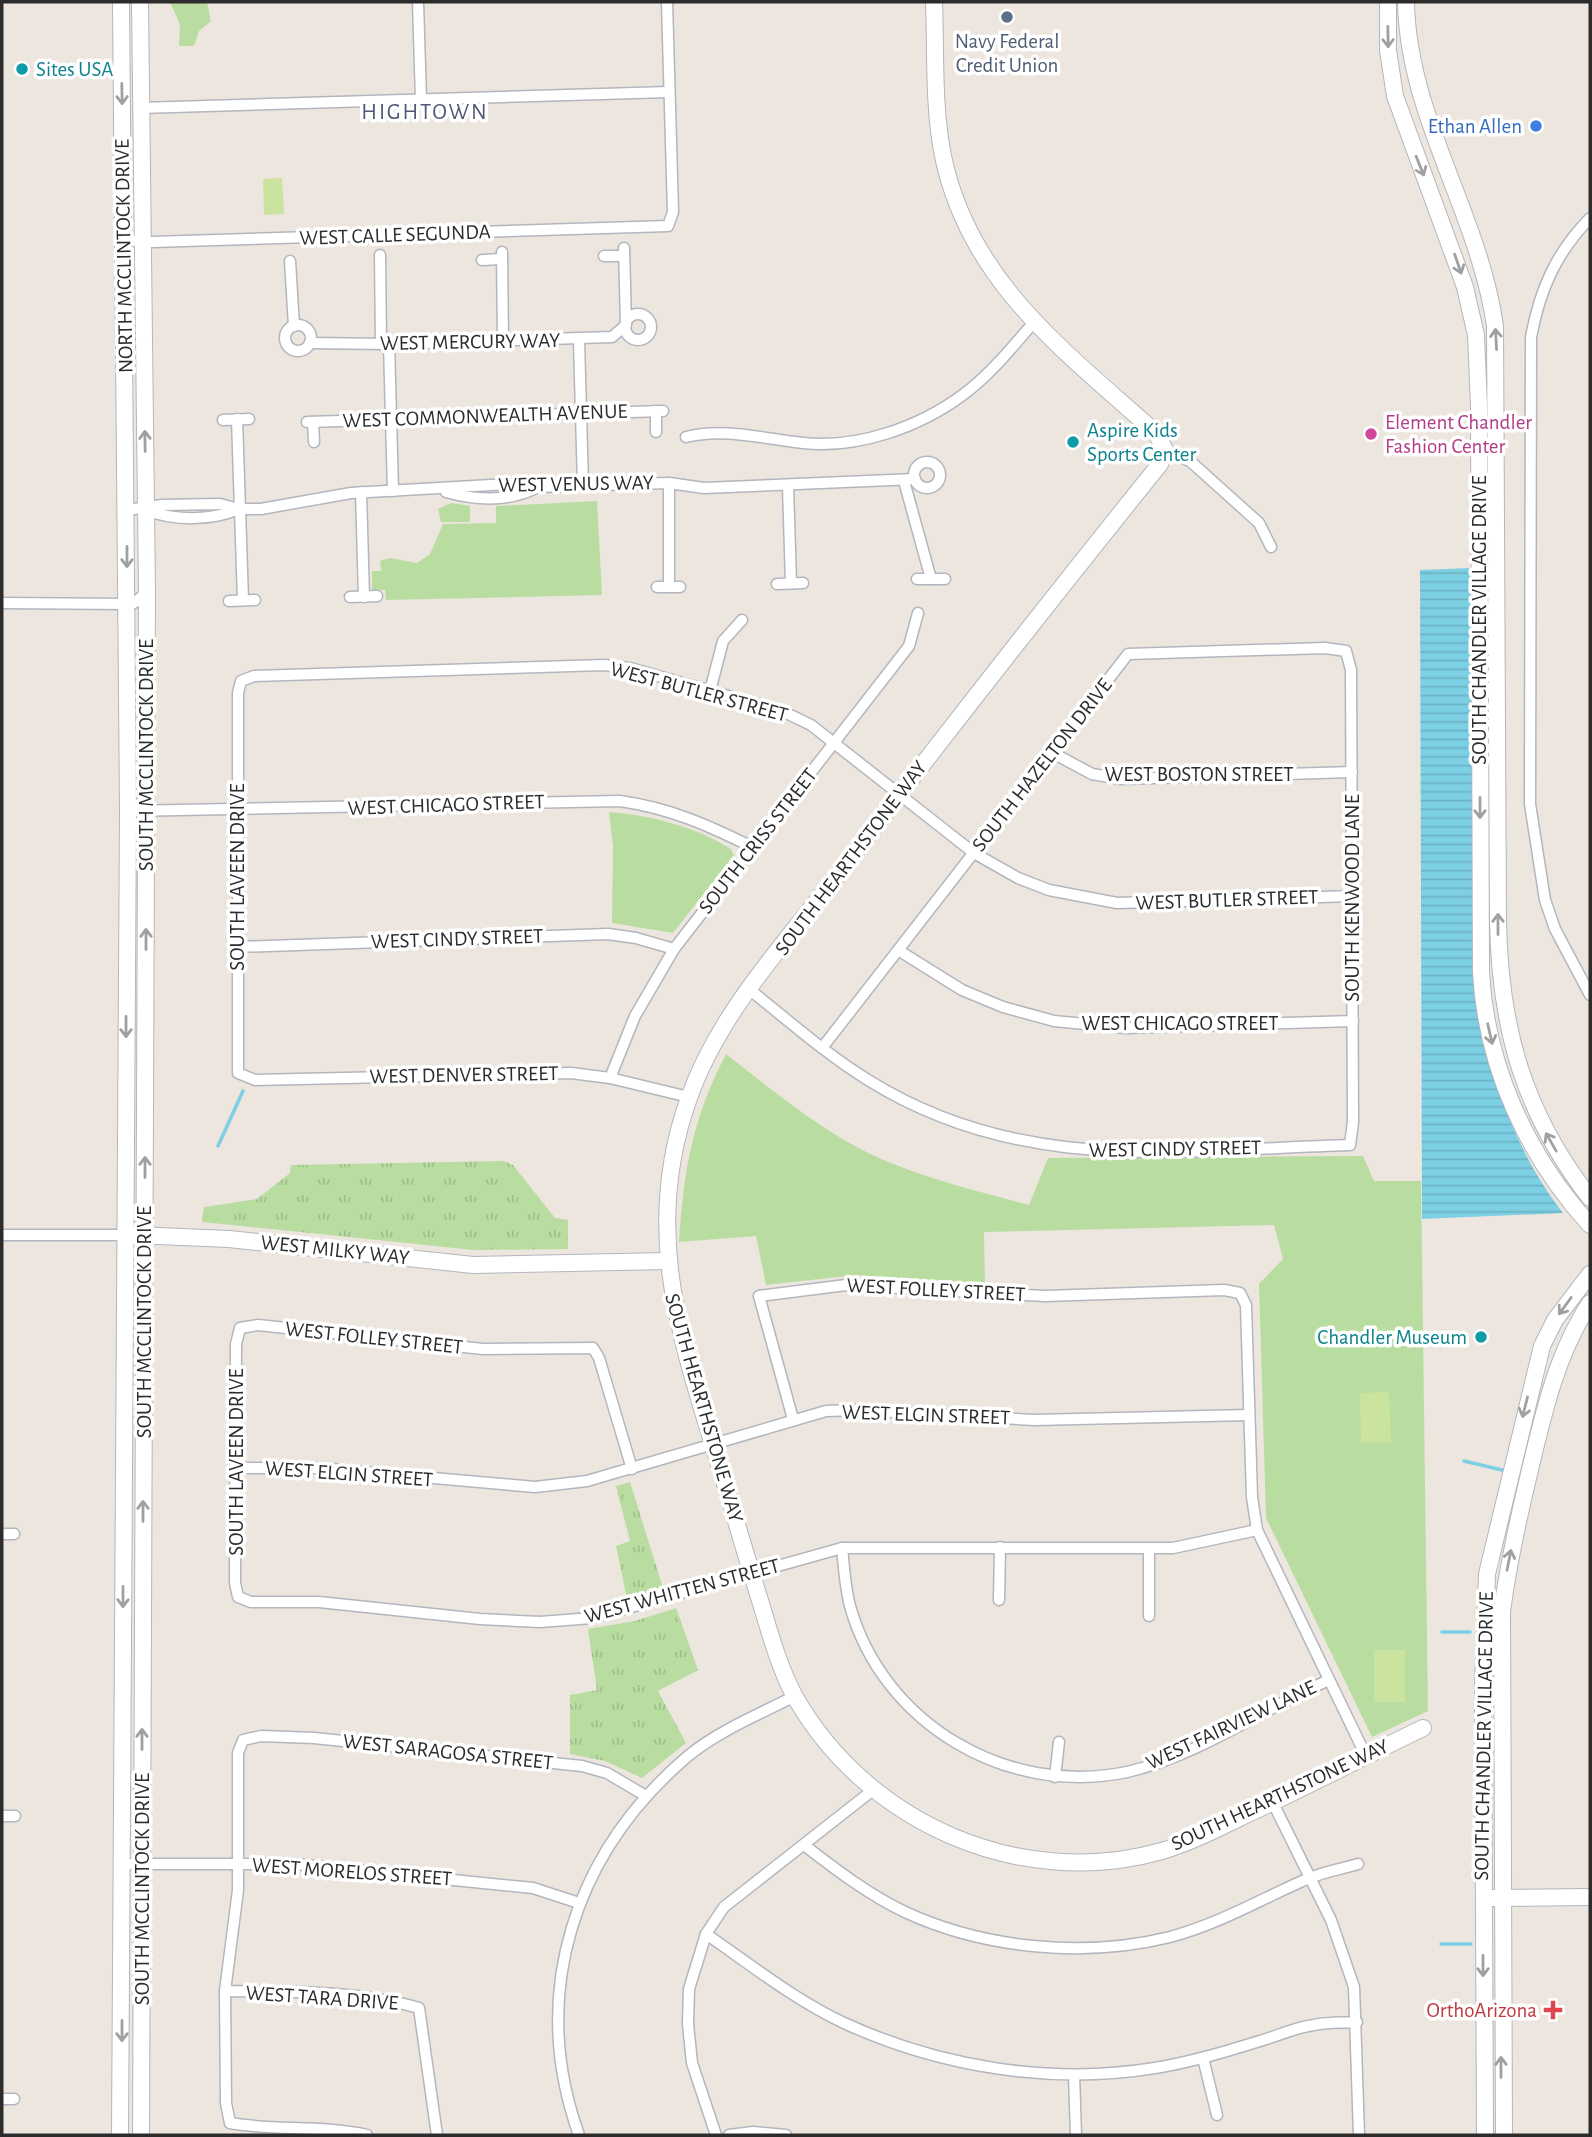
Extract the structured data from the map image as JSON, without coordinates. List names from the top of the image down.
{
  "streets": {
    "street": [
      "WEST CALLE SEGUNDA",
      "NORTH MCCLINTOCK DRIVE",
      "WEST MERCURY WAY",
      "WEST COMMONWEALTH AVENUE",
      "WEST VENUS WAY",
      "SOUTH CHANDLER VILLAGE DRIVE",
      "WEST BUTLER STREET",
      "SOUTH MCCLINTOCK DRIVE",
      "SOUTH HAZELTON DRIVE",
      "WEST BOSTON STREET",
      "WEST CHICAGO STREET",
      "SOUTH CRISS STREET",
      "SOUTH HEARTHSTONE WAY",
      "SOUTH LAVEEN DRIVE",
      "SOUTH KENWOOD LANE",
      "WEST CINDY STREET",
      "WEST DENVER STREET",
      "WEST MILKY WAY",
      "WEST FOLLEY STREET",
      "WEST ELGIN STREET",
      "WEST WHITTEN STREET",
      "WEST FAIRVIEW LANE",
      "WEST SARAGOSA STREET",
      "WEST MORELOS STREET",
      "WEST TARA DRIVE"
    ]
  },
  "crossings": [
    ["WEST CALLE SEGUNDA", "NORTH MCCLINTOCK DRIVE"],
    ["NORTH MCCLINTOCK DRIVE", "SOUTH MCCLINTOCK DRIVE"],
    ["WEST BUTLER STREET", "SOUTH HAZELTON DRIVE"],
    ["WEST BUTLER STREET", "SOUTH CRISS STREET"],
    ["WEST BUTLER STREET", "SOUTH HEARTHSTONE WAY"],
    ["WEST BUTLER STREET", "SOUTH LAVEEN DRIVE"],
    ["WEST BUTLER STREET", "SOUTH KENWOOD LANE"],
    ["SOUTH MCCLINTOCK DRIVE", "WEST CHICAGO STREET"],
    ["SOUTH MCCLINTOCK DRIVE", "WEST MILKY WAY"],
    ["SOUTH MCCLINTOCK DRIVE", "WEST MORELOS STREET"],
    ["SOUTH HAZELTON DRIVE", "WEST BOSTON STREET"],
    ["SOUTH HAZELTON DRIVE", "WEST CHICAGO STREET"],
    ["SOUTH HAZELTON DRIVE", "SOUTH KENWOOD LANE"],
    ["SOUTH HAZELTON DRIVE", "WEST CINDY STREET"],
    ["WEST BOSTON STREET", "SOUTH KENWOOD LANE"],
    ["WEST CHICAGO STREET", "SOUTH CRISS STREET"],
    ["WEST CHICAGO STREET", "SOUTH LAVEEN DRIVE"],
    ["WEST CHICAGO STREET", "SOUTH KENWOOD LANE"],
    ["SOUTH CRISS STREET", "WEST CINDY STREET"],
    ["SOUTH CRISS STREET", "WEST DENVER STREET"],
    ["SOUTH HEARTHSTONE WAY", "WEST CINDY STREET"],
    ["SOUTH HEARTHSTONE WAY", "WEST DENVER STREET"],
    ["SOUTH HEARTHSTONE WAY", "WEST MILKY WAY"],
    ["SOUTH HEARTHSTONE WAY", "WEST ELGIN STREET"],
    ["SOUTH HEARTHSTONE WAY", "WEST WHITTEN STREET"],
    ["SOUTH LAVEEN DRIVE", "WEST CINDY STREET"],
    ["SOUTH LAVEEN DRIVE", "WEST DENVER STREET"],
    ["SOUTH LAVEEN DRIVE", "WEST FOLLEY STREET"],
    ["SOUTH LAVEEN DRIVE", "WEST ELGIN STREET"],
    ["SOUTH LAVEEN DRIVE", "WEST WHITTEN STREET"],
    ["SOUTH KENWOOD LANE", "WEST CINDY STREET"],
    ["WEST FOLLEY STREET", "WEST ELGIN STREET"],
    ["WEST WHITTEN STREET", "WEST FAIRVIEW LANE"],
    ["WEST SARAGOSA STREET", "WEST MORELOS STREET"]
  ],
  "districts": ["HIGHTOWN"],
  "places": {
    "other": [
      "Navy Federal Credit Union",
      "Sites USA",
      "Ethan Allen",
      "Element Chandler Fashion Center",
      "Aspire Kids Sports Center",
      "Chandler Museum"
    ],
    "health": ["OrthoArizona"]
  }
}
